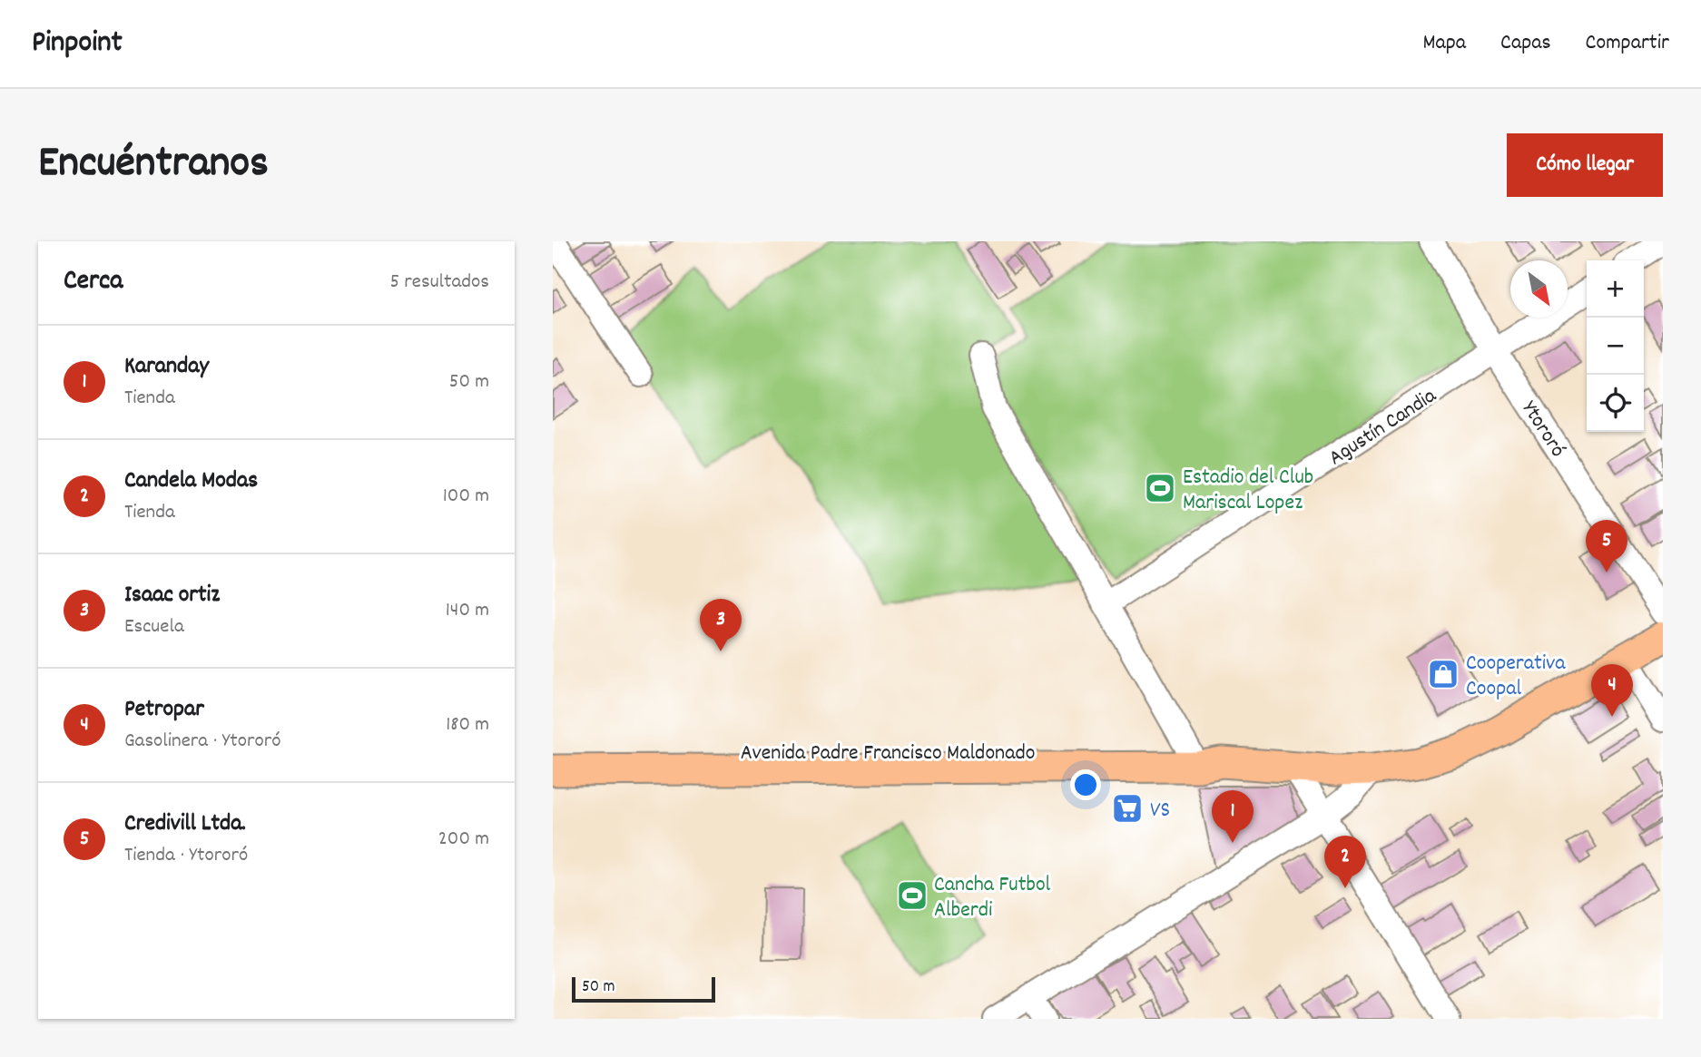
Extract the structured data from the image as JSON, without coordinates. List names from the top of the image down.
{
  "streets": {
    "main road": ["Avenida Padre Francisco Maldonado"],
    "street": ["Agustín Candia", "Ytororó"]
  },
  "crossings": [
    ["Agustín Candia", "Ytororó"]
  ],
  "places": {
    "sports": ["Estadio del Club Mariscal Lopez", "Cancha Futbol Alberdi"],
    "shop": ["Cooperativa Coopal"],
    "supermarket": ["VS"]
  },
  "scale_bar": "50 m",
  "north": "bottom right",
  "page": {
    "header": "Pinpoint",
    "nav": ["Mapa", "Capas", "Compartir"],
    "title": "Encuéntranos",
    "buttons": "Cómo llegar",
    "heading": ["Cerca", "5 resultados"],
    "map_buttons": ["+", "−"],
    "list": [
      {
        "mark": "1",
        "name": "Karanday",
        "note": "Tienda",
        "value": "50 m"
      },
      {
        "mark": "2",
        "name": "Candela Modas",
        "note": "Tienda",
        "value": "100 m"
      },
      {
        "mark": "3",
        "name": "Isaac ortiz",
        "note": "Escuela",
        "value": "140 m"
      },
      {
        "mark": "4",
        "name": "Petropar",
        "note": "Gasolinera · Ytororó",
        "value": "180 m"
      },
      {
        "mark": "5",
        "name": "Credivill Ltda.",
        "note": "Tienda · Ytororó",
        "value": "200 m"
      }
    ],
    "pins": [
      "5",
      "3",
      "4",
      "1",
      "2"
    ],
    "scale": "50 m"
  }
}
